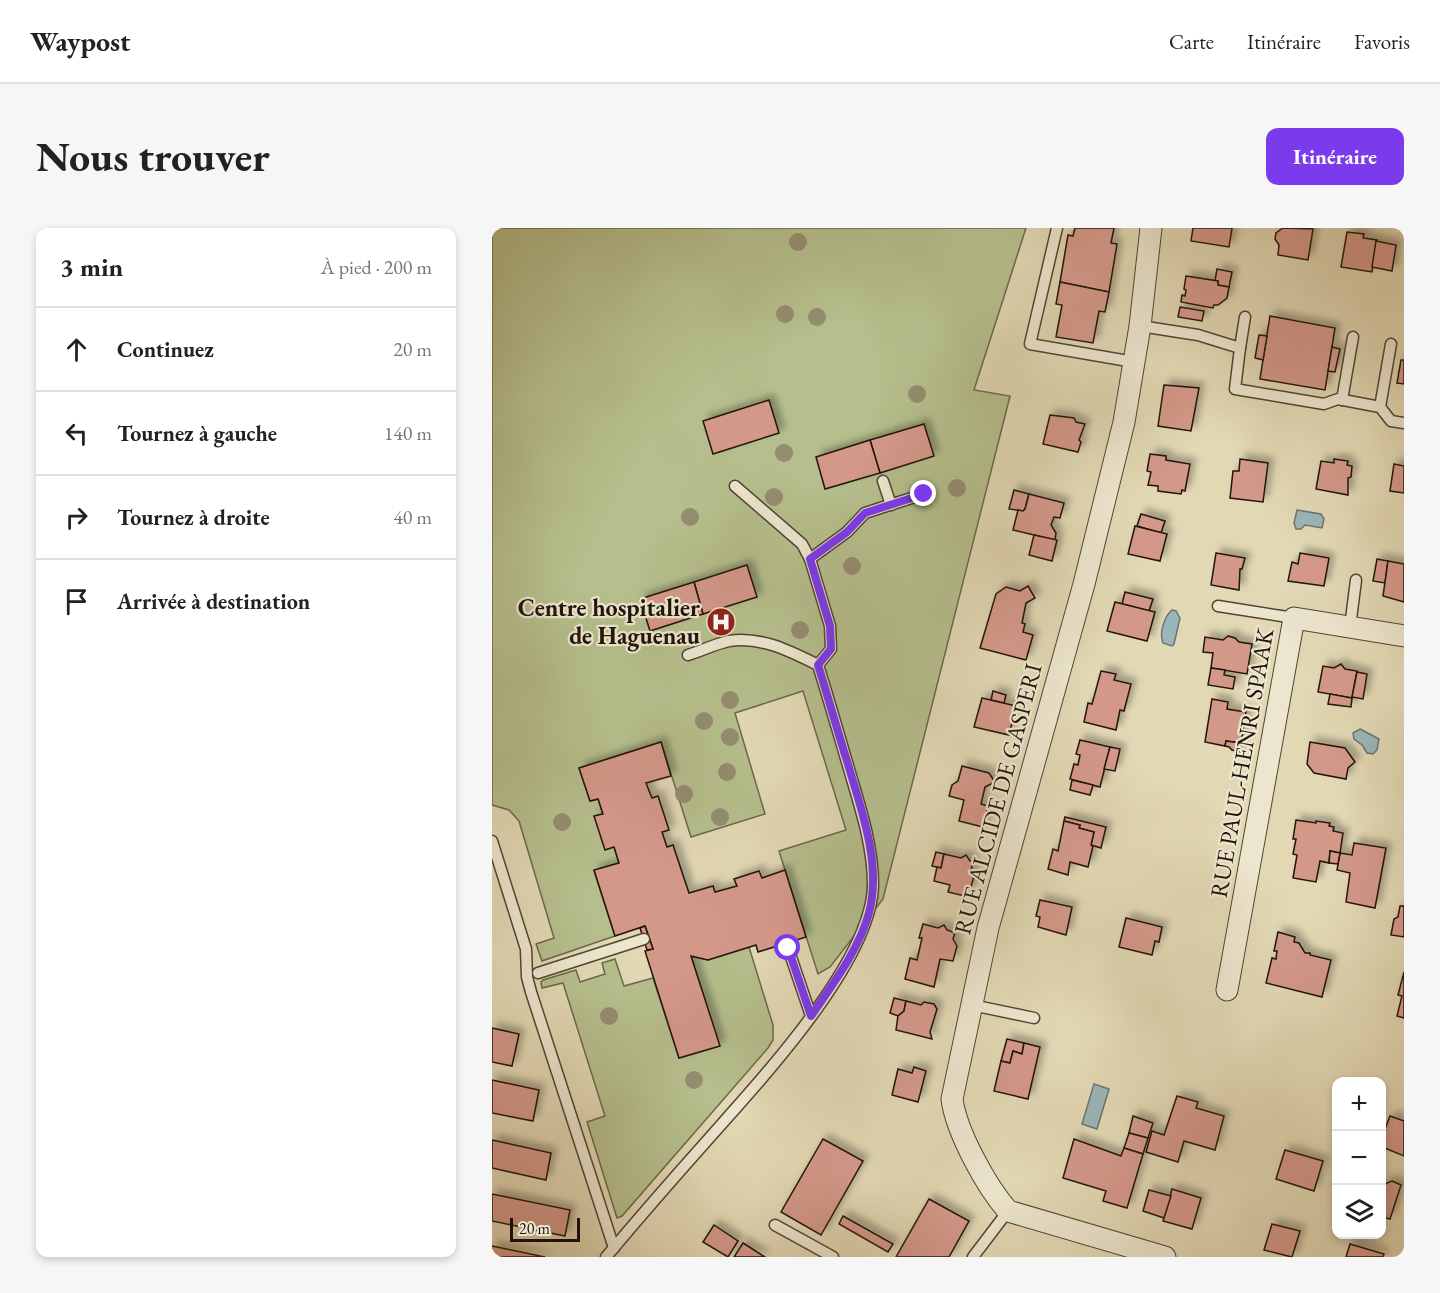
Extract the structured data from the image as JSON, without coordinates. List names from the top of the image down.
{
  "streets": {
    "street": ["RUE PAUL-HENRI SPAAK", "RUE ALCIDE DE GASPERI"]
  },
  "places": {
    "hospital": ["Centre hospitalier de Haguenau"]
  },
  "scale_bar": "20 m",
  "page": {
    "header": "Waypost",
    "nav": ["Carte", "Itinéraire", "Favoris"],
    "buttons": "Itinéraire",
    "title": "Nous trouver",
    "heading": ["3 min", "À pied · 200 m"],
    "list": [
      ["Continuez", "20 m"],
      ["Tournez à gauche", "140 m"],
      ["Tournez à droite", "40 m"],
      "Arrivée à destination"
    ],
    "map_buttons": ["+", "−"],
    "scale": "20 m"
  }
}
